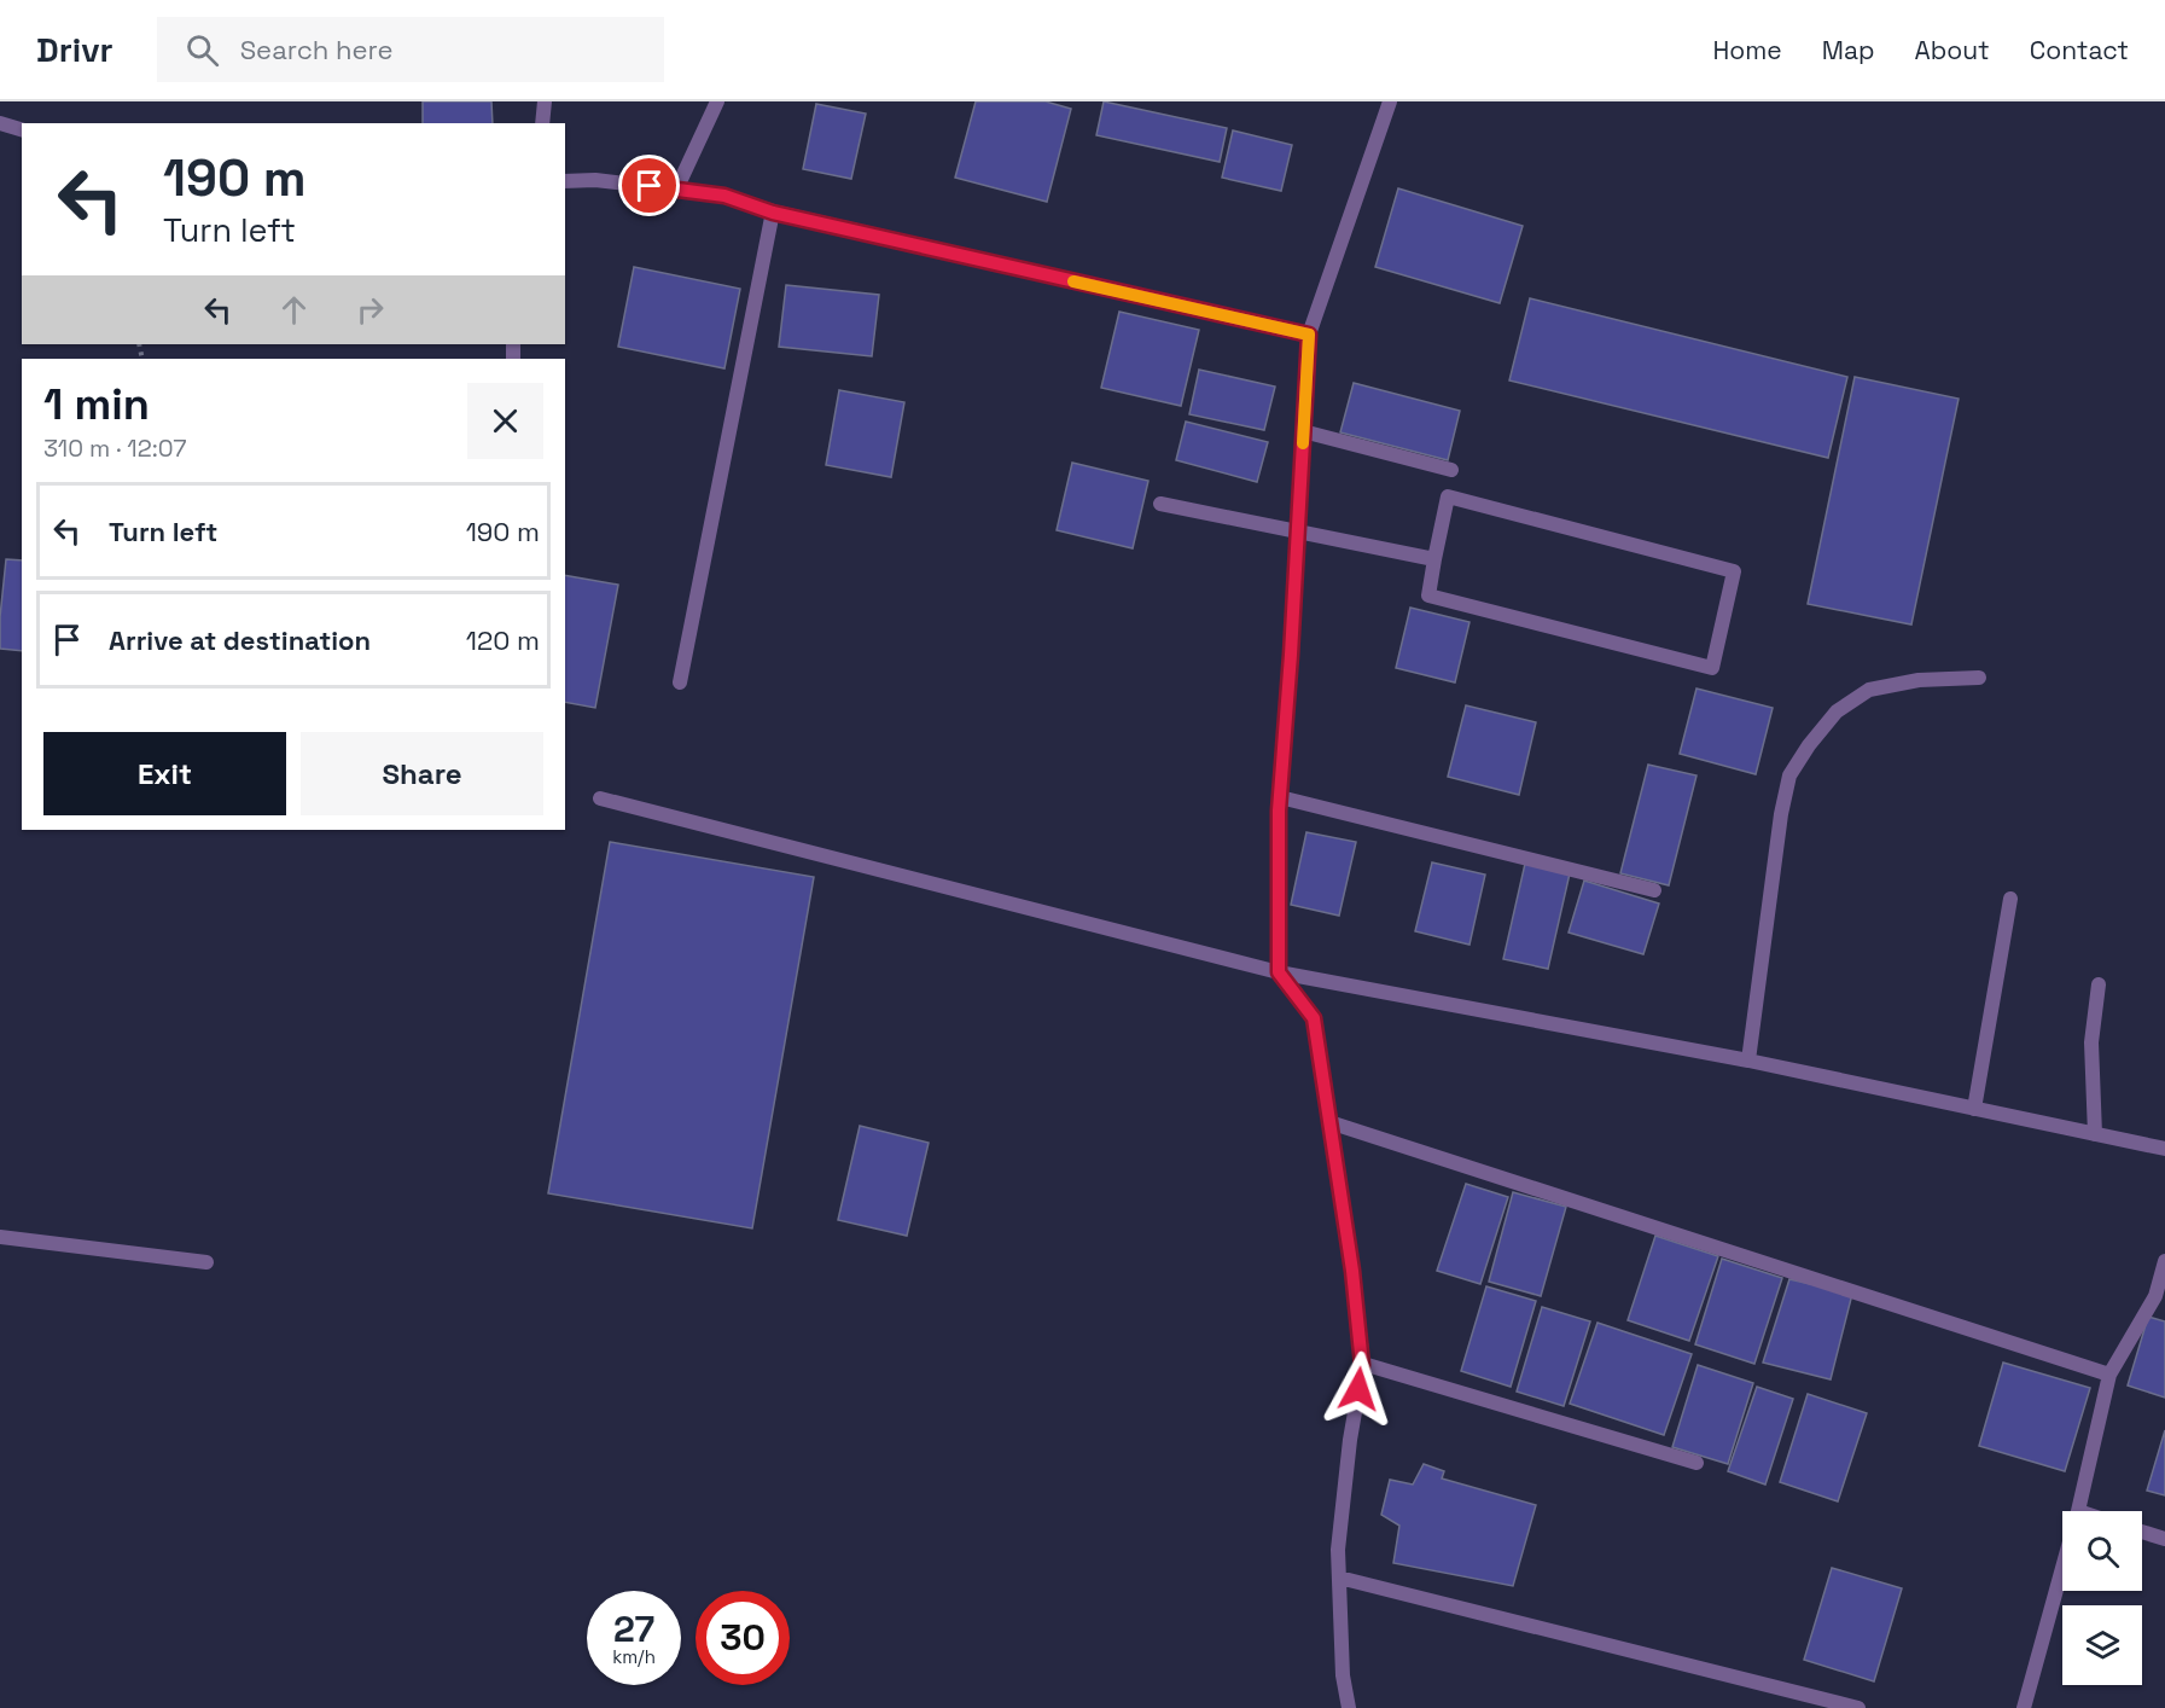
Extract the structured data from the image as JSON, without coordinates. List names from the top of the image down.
{
  "page": {
    "header": "Drivr",
    "search": "Search here",
    "nav": [
      "Home",
      "Map",
      "About",
      "Contact"
    ],
    "turn": ["190 m", "Turn left"],
    "heading": ["1 min", "310 m · 12:07"],
    "list": [
      {
        "name": "Turn left",
        "value": "190 m"
      },
      {
        "name": "Arrive at destination",
        "value": "120 m"
      }
    ],
    "buttons": ["Exit", "Share"],
    "speed": "27 km/h",
    "limit": "30"
  }
}
